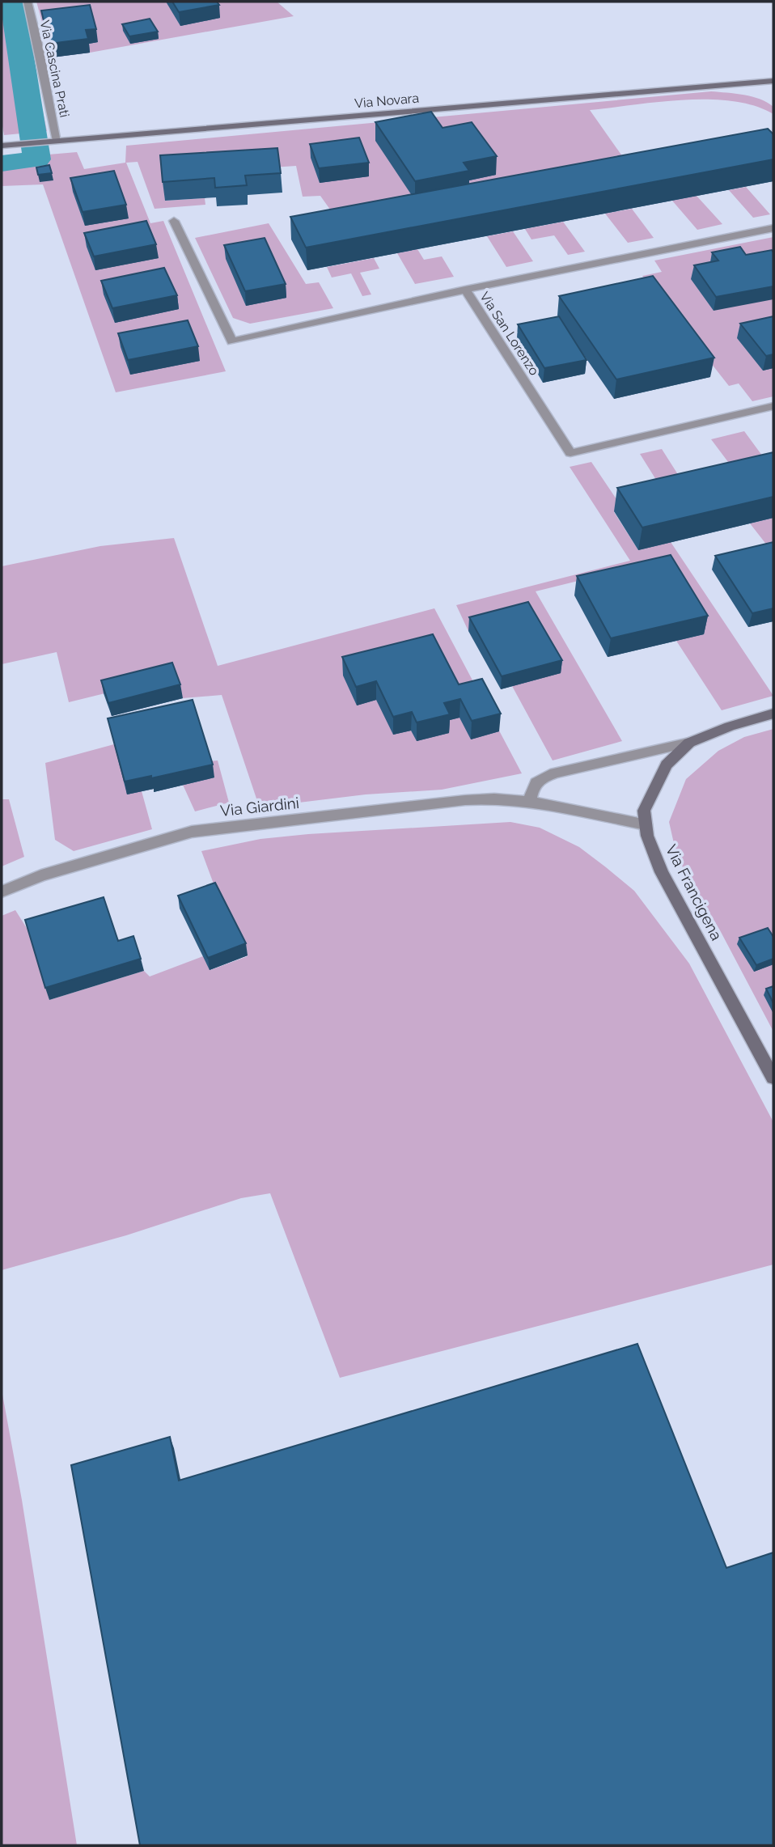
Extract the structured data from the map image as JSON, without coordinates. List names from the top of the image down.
{
  "streets": {
    "main road": ["Via Novara", "Via Francigena"],
    "street": ["Via Cascina Prati", "Via San Lorenzo", "Via Giardini"]
  },
  "crossings": [
    ["Via Cascina Prati", "Via Novara"],
    ["Via Giardini", "Via Francigena"]
  ]
}
